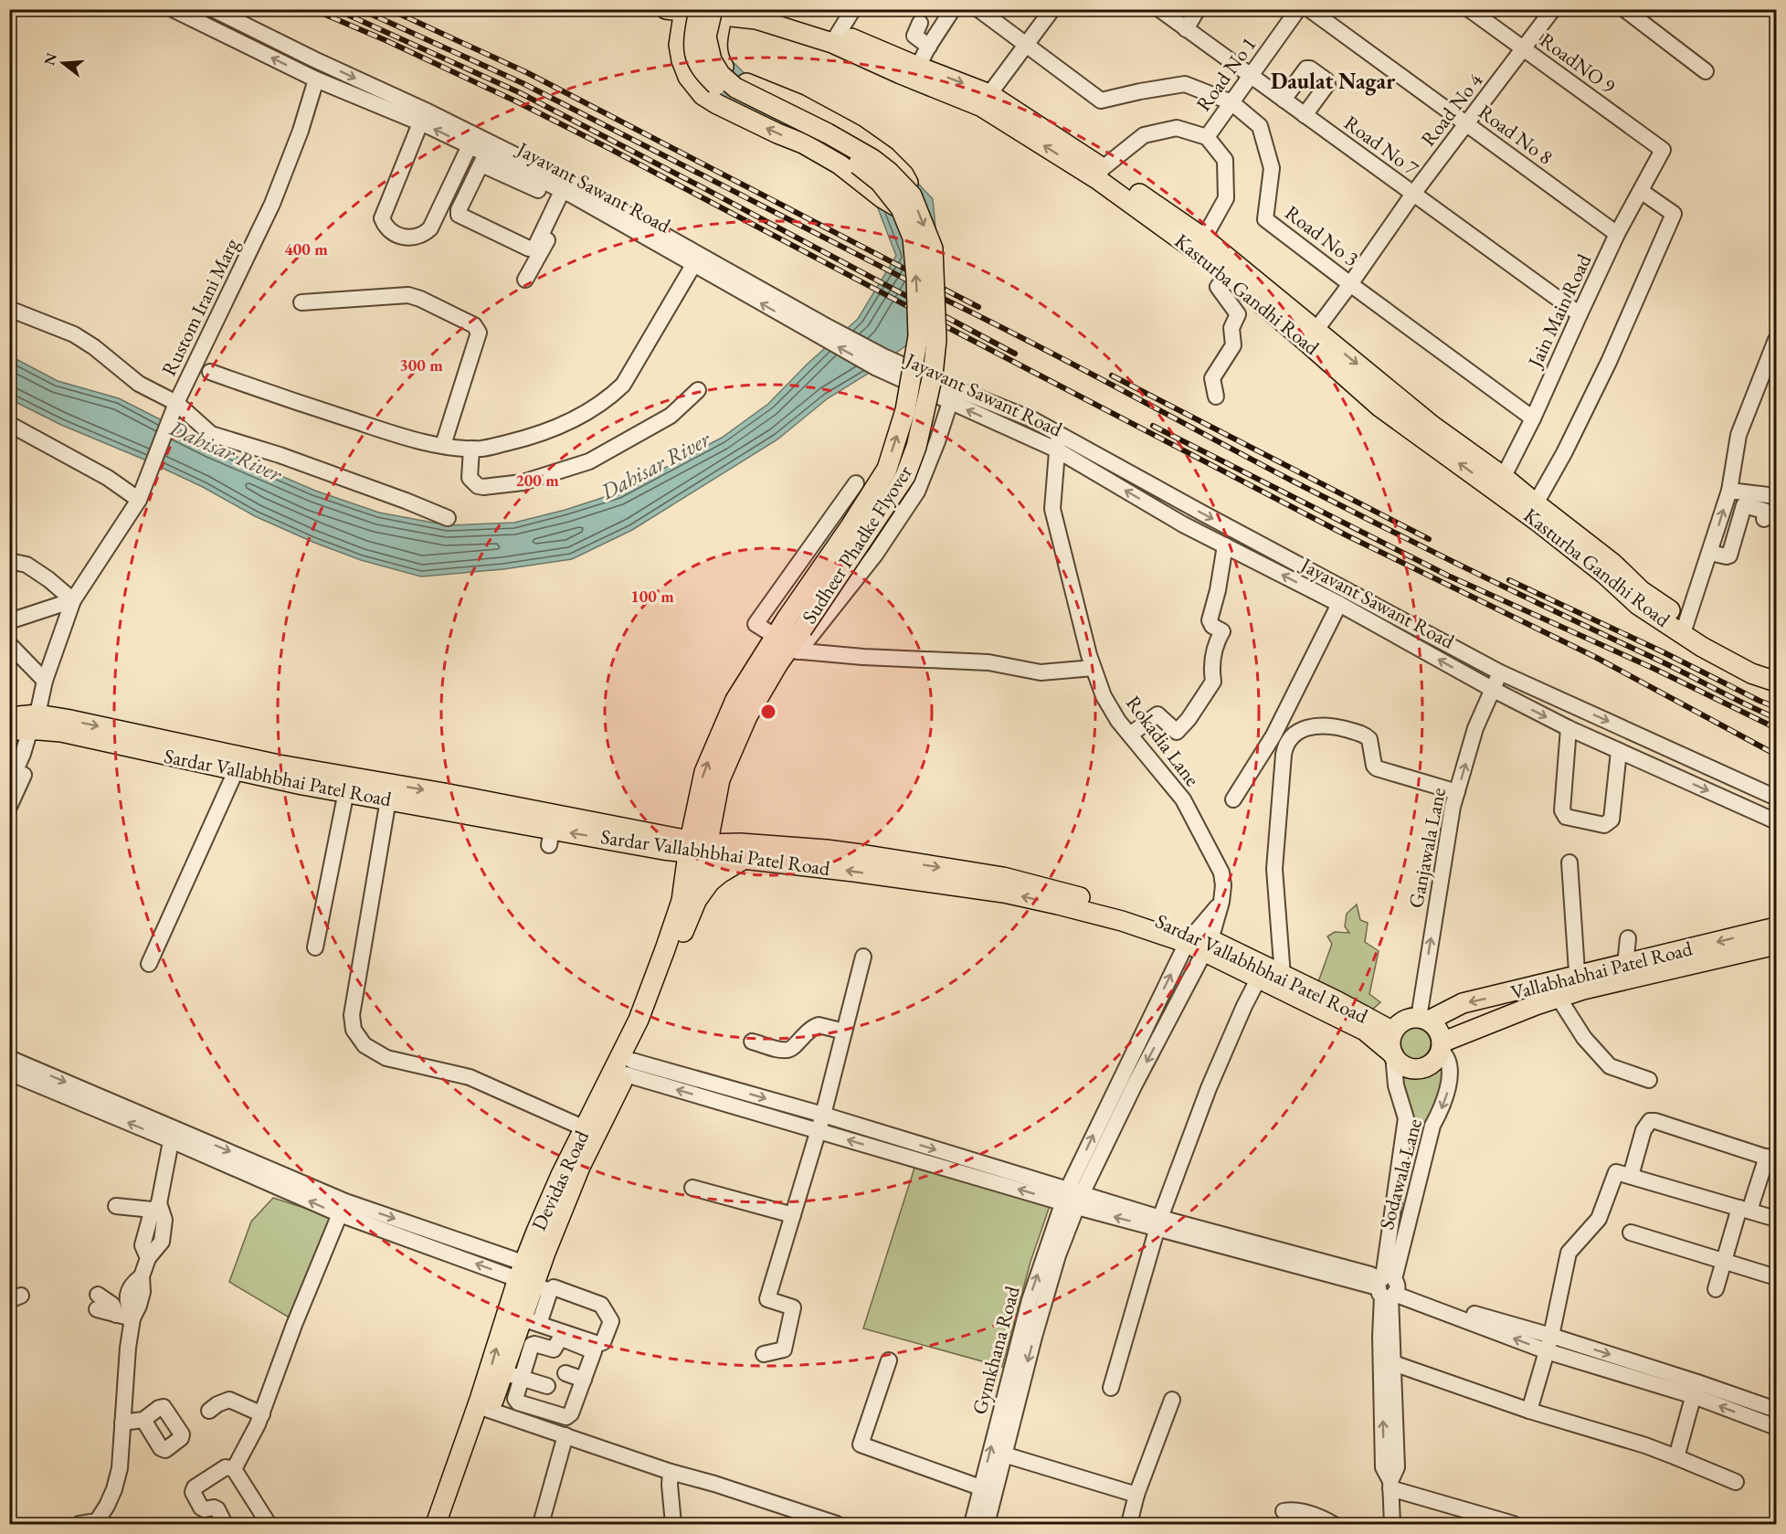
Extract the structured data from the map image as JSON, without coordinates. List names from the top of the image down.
{
  "streets": {
    "main road": [
      "Kasturba Gandhi Road",
      "Sudheer Phadke Flyover",
      "Sardar Vallabhbhai Patel Road",
      "Vallabhabhai Patel Road",
      "Devidas Road"
    ],
    "street": [
      "RoadNO 9",
      "Road No 1",
      "Road No 4",
      "Road No 8",
      "Road No 7",
      "Jayavant Sawant Road",
      "Road No 3",
      "Rustom Irani Marg",
      "Jain Main Road",
      "Rokadia Lane",
      "Ganjawala Lane",
      "Sodawala Lane",
      "Gymkhana Road"
    ]
  },
  "crossings": [
    ["RoadNO 9", "Road No 4"],
    ["RoadNO 9", "Jain Main Road"],
    ["Road No 1", "Road No 7"],
    ["Road No 1", "Road No 3"],
    ["Road No 4", "Road No 8"],
    ["Road No 4", "Road No 7"],
    ["Road No 4", "Road No 3"],
    ["Road No 4", "Kasturba Gandhi Road"],
    ["Road No 8", "Jain Main Road"],
    ["Road No 7", "Jain Main Road"],
    ["Jayavant Sawant Road", "Rustom Irani Marg"],
    ["Jayavant Sawant Road", "Rokadia Lane"],
    ["Jayavant Sawant Road", "Ganjawala Lane"],
    ["Road No 3", "Jain Main Road"],
    ["Kasturba Gandhi Road", "Jain Main Road"],
    ["Kasturba Gandhi Road", "Sudheer Phadke Flyover"],
    ["Sudheer Phadke Flyover", "Sardar Vallabhbhai Patel Road"],
    ["Sudheer Phadke Flyover", "Devidas Road"],
    ["Rokadia Lane", "Sardar Vallabhbhai Patel Road"],
    ["Sardar Vallabhbhai Patel Road", "Ganjawala Lane"],
    ["Sardar Vallabhbhai Patel Road", "Vallabhabhai Patel Road"],
    ["Sardar Vallabhbhai Patel Road", "Sodawala Lane"],
    ["Sardar Vallabhbhai Patel Road", "Devidas Road"],
    ["Ganjawala Lane", "Vallabhabhai Patel Road"],
    ["Ganjawala Lane", "Sodawala Lane"],
    ["Vallabhabhai Patel Road", "Sodawala Lane"]
  ],
  "one_way": ["Ganjawala Lane"],
  "districts": ["Daulat Nagar"],
  "water": ["Dahisar River"],
  "north": "left",
  "rings": [
    "400 m",
    "300 m",
    "200 m",
    "100 m"
  ]
}
